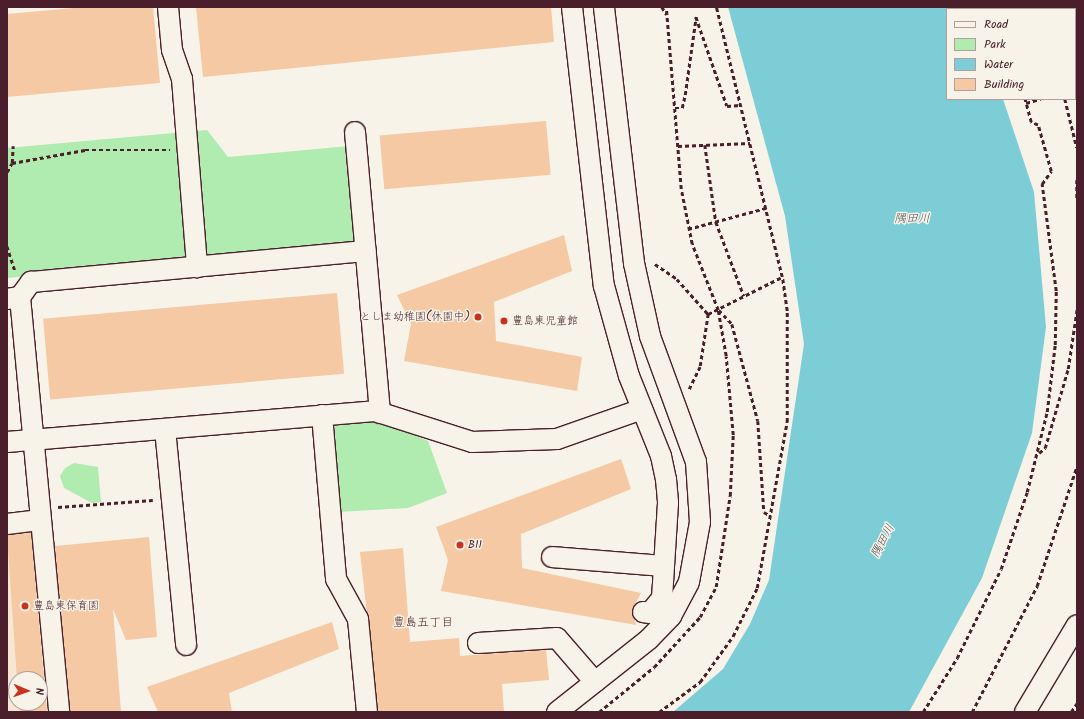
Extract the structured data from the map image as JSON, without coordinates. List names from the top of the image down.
{
  "districts": ["豊島五丁目"],
  "water": ["隅田川"],
  "places": [
    "としま幼稚園(休園中)",
    "豊島東児童館",
    "B11",
    "豊島東保育園"
  ],
  "legend": [
    "Road",
    "Park",
    "Water",
    "Building"
  ],
  "north": "right"
}
